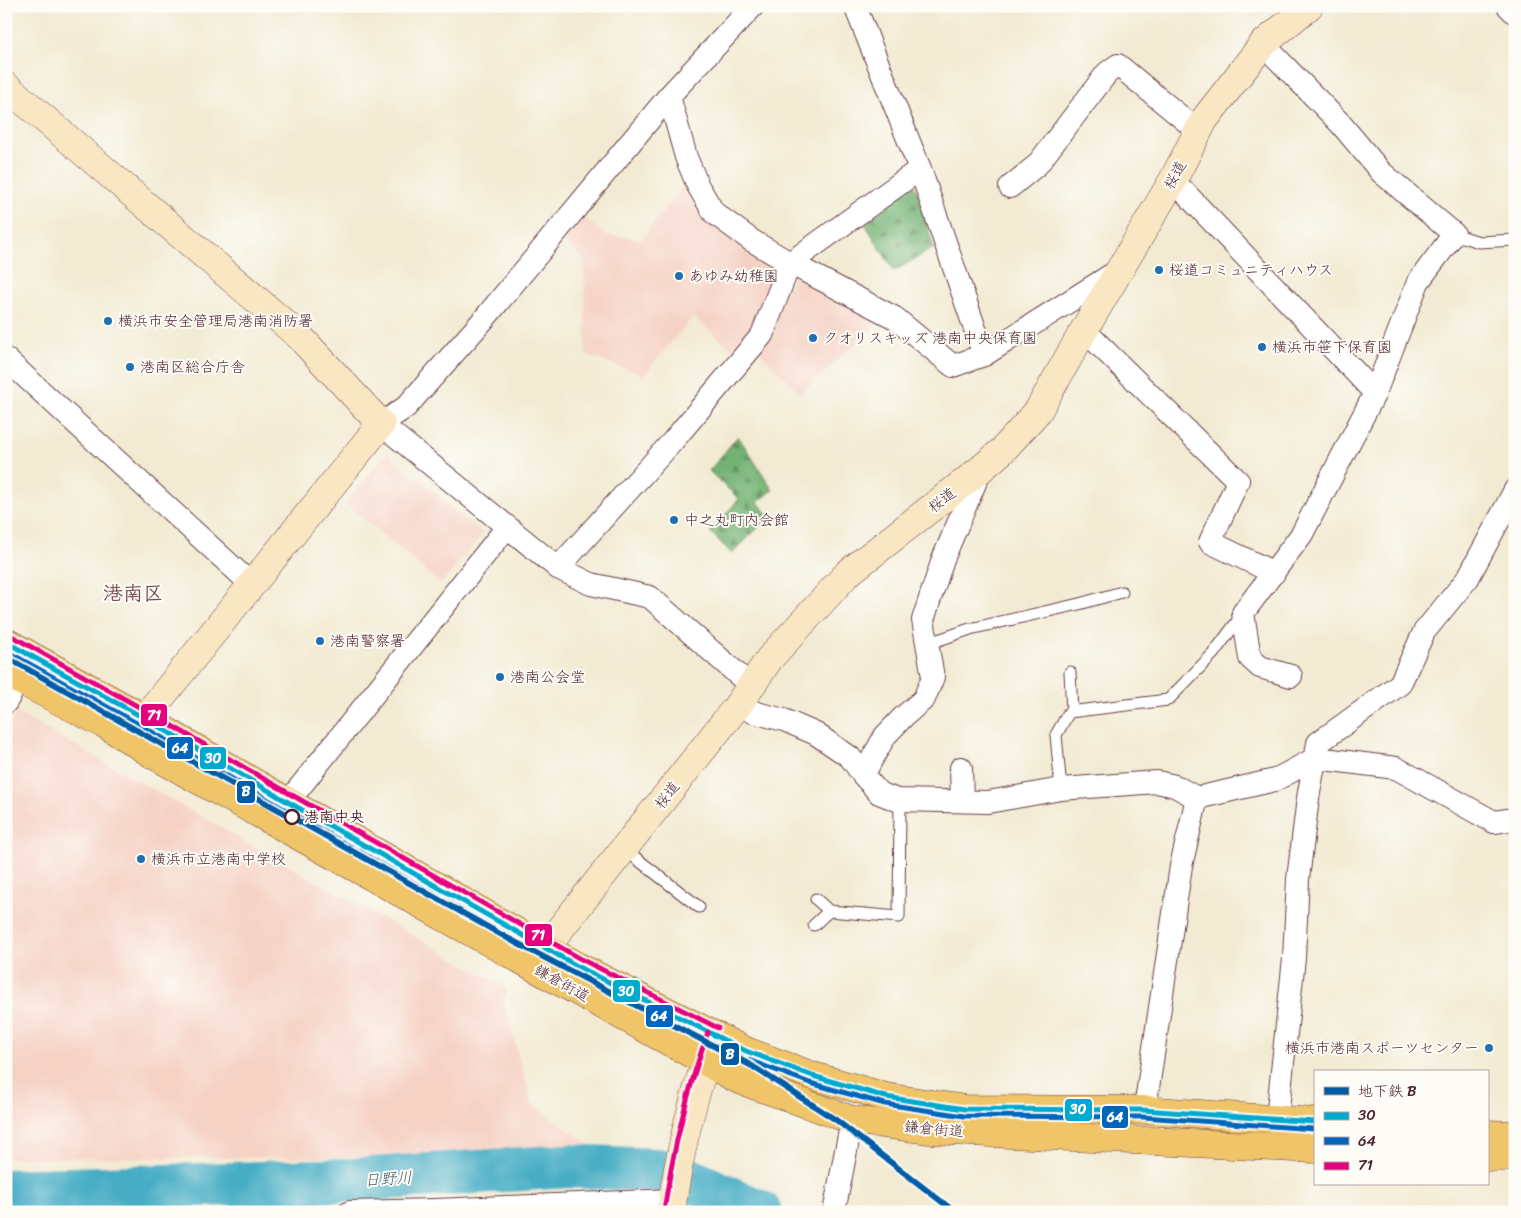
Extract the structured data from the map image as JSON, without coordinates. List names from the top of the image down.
{
  "streets": {
    "main road": ["鎌倉街道"],
    "street": ["桜道"]
  },
  "crossings": [
    ["桜道", "鎌倉街道"]
  ],
  "districts": ["港南区"],
  "water": ["日野川"],
  "places": [
    "桜道コミュニティハウス",
    "あゆみ幼稚園",
    "横浜市安全管理局港南消防署",
    "クオリスキッズ 港南中央保育園",
    "横浜市笹下保育園",
    "港南区総合庁舎",
    "中之丸町内会館",
    "港南警察署",
    "港南公会堂",
    "港南中央",
    "横浜市立港南中学校",
    "横浜市港南スポーツセンター"
  ],
  "lines": [
    "transit line 71",
    "transit line 30",
    "transit line 64",
    "metro line B"
  ],
  "legend": [
    "地下鉄 B",
    "30",
    "64",
    "71"
  ]
}
